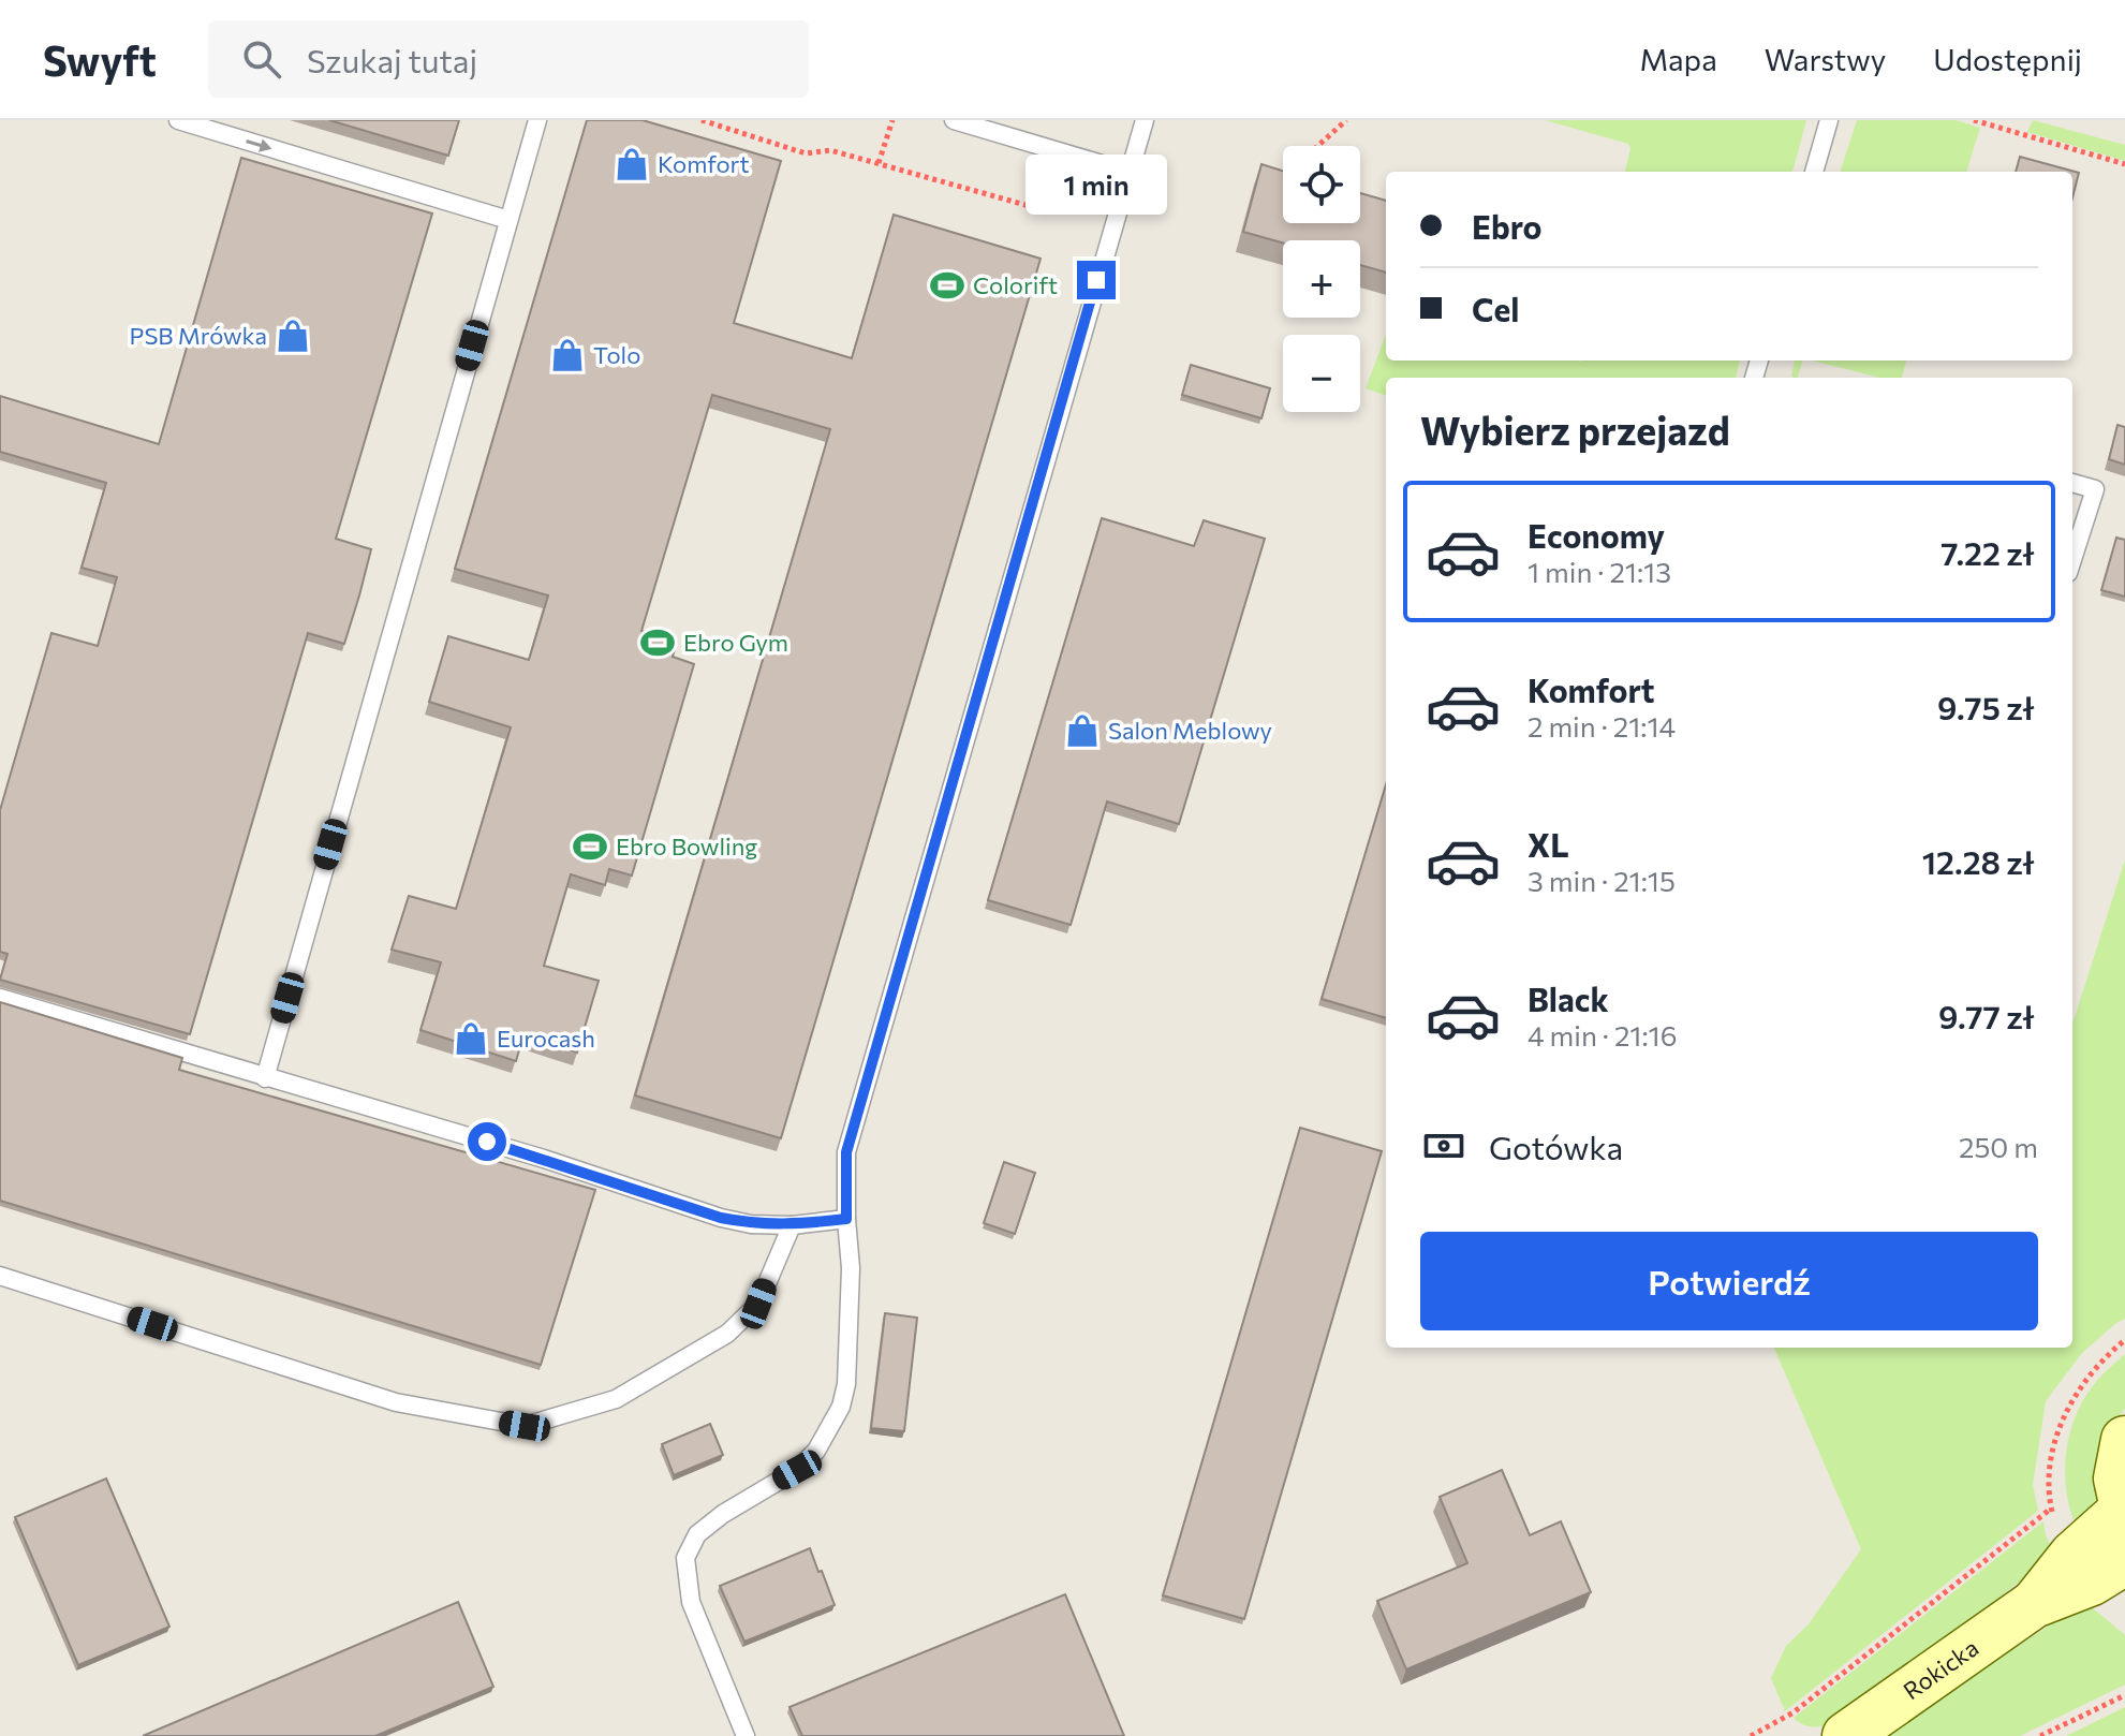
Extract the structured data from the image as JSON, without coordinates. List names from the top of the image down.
{
  "streets": {
    "street": ["Rokicka"]
  },
  "places": {
    "shop": [
      "Komfort",
      "PSB Mrówka",
      "Tolo",
      "Salon Meblowy",
      "Eurocash"
    ],
    "sports": ["Colorift", "Ebro Gym", "Ebro Bowling"]
  },
  "page": {
    "header": "Swyft",
    "search": "Szukaj tutaj",
    "nav": ["Mapa", "Warstwy", "Udostępnij"],
    "map_buttons": ["+", "−"],
    "bubble": "1 min",
    "banner": ["Ebro", "Cel"],
    "heading": "Wybierz przejazd",
    "list": [
      {
        "name": "Economy",
        "note": "1 min · 21:13",
        "value": "7.22 zł"
      },
      {
        "name": "Komfort",
        "note": "2 min · 21:14",
        "value": "9.75 zł"
      },
      {
        "name": "XL",
        "note": "3 min · 21:15",
        "value": "12.28 zł"
      },
      {
        "name": "Black",
        "note": "4 min · 21:16",
        "value": "9.77 zł"
      }
    ],
    "pay": ["Gotówka", "250 m"],
    "buttons": "Potwierdź"
  }
}
